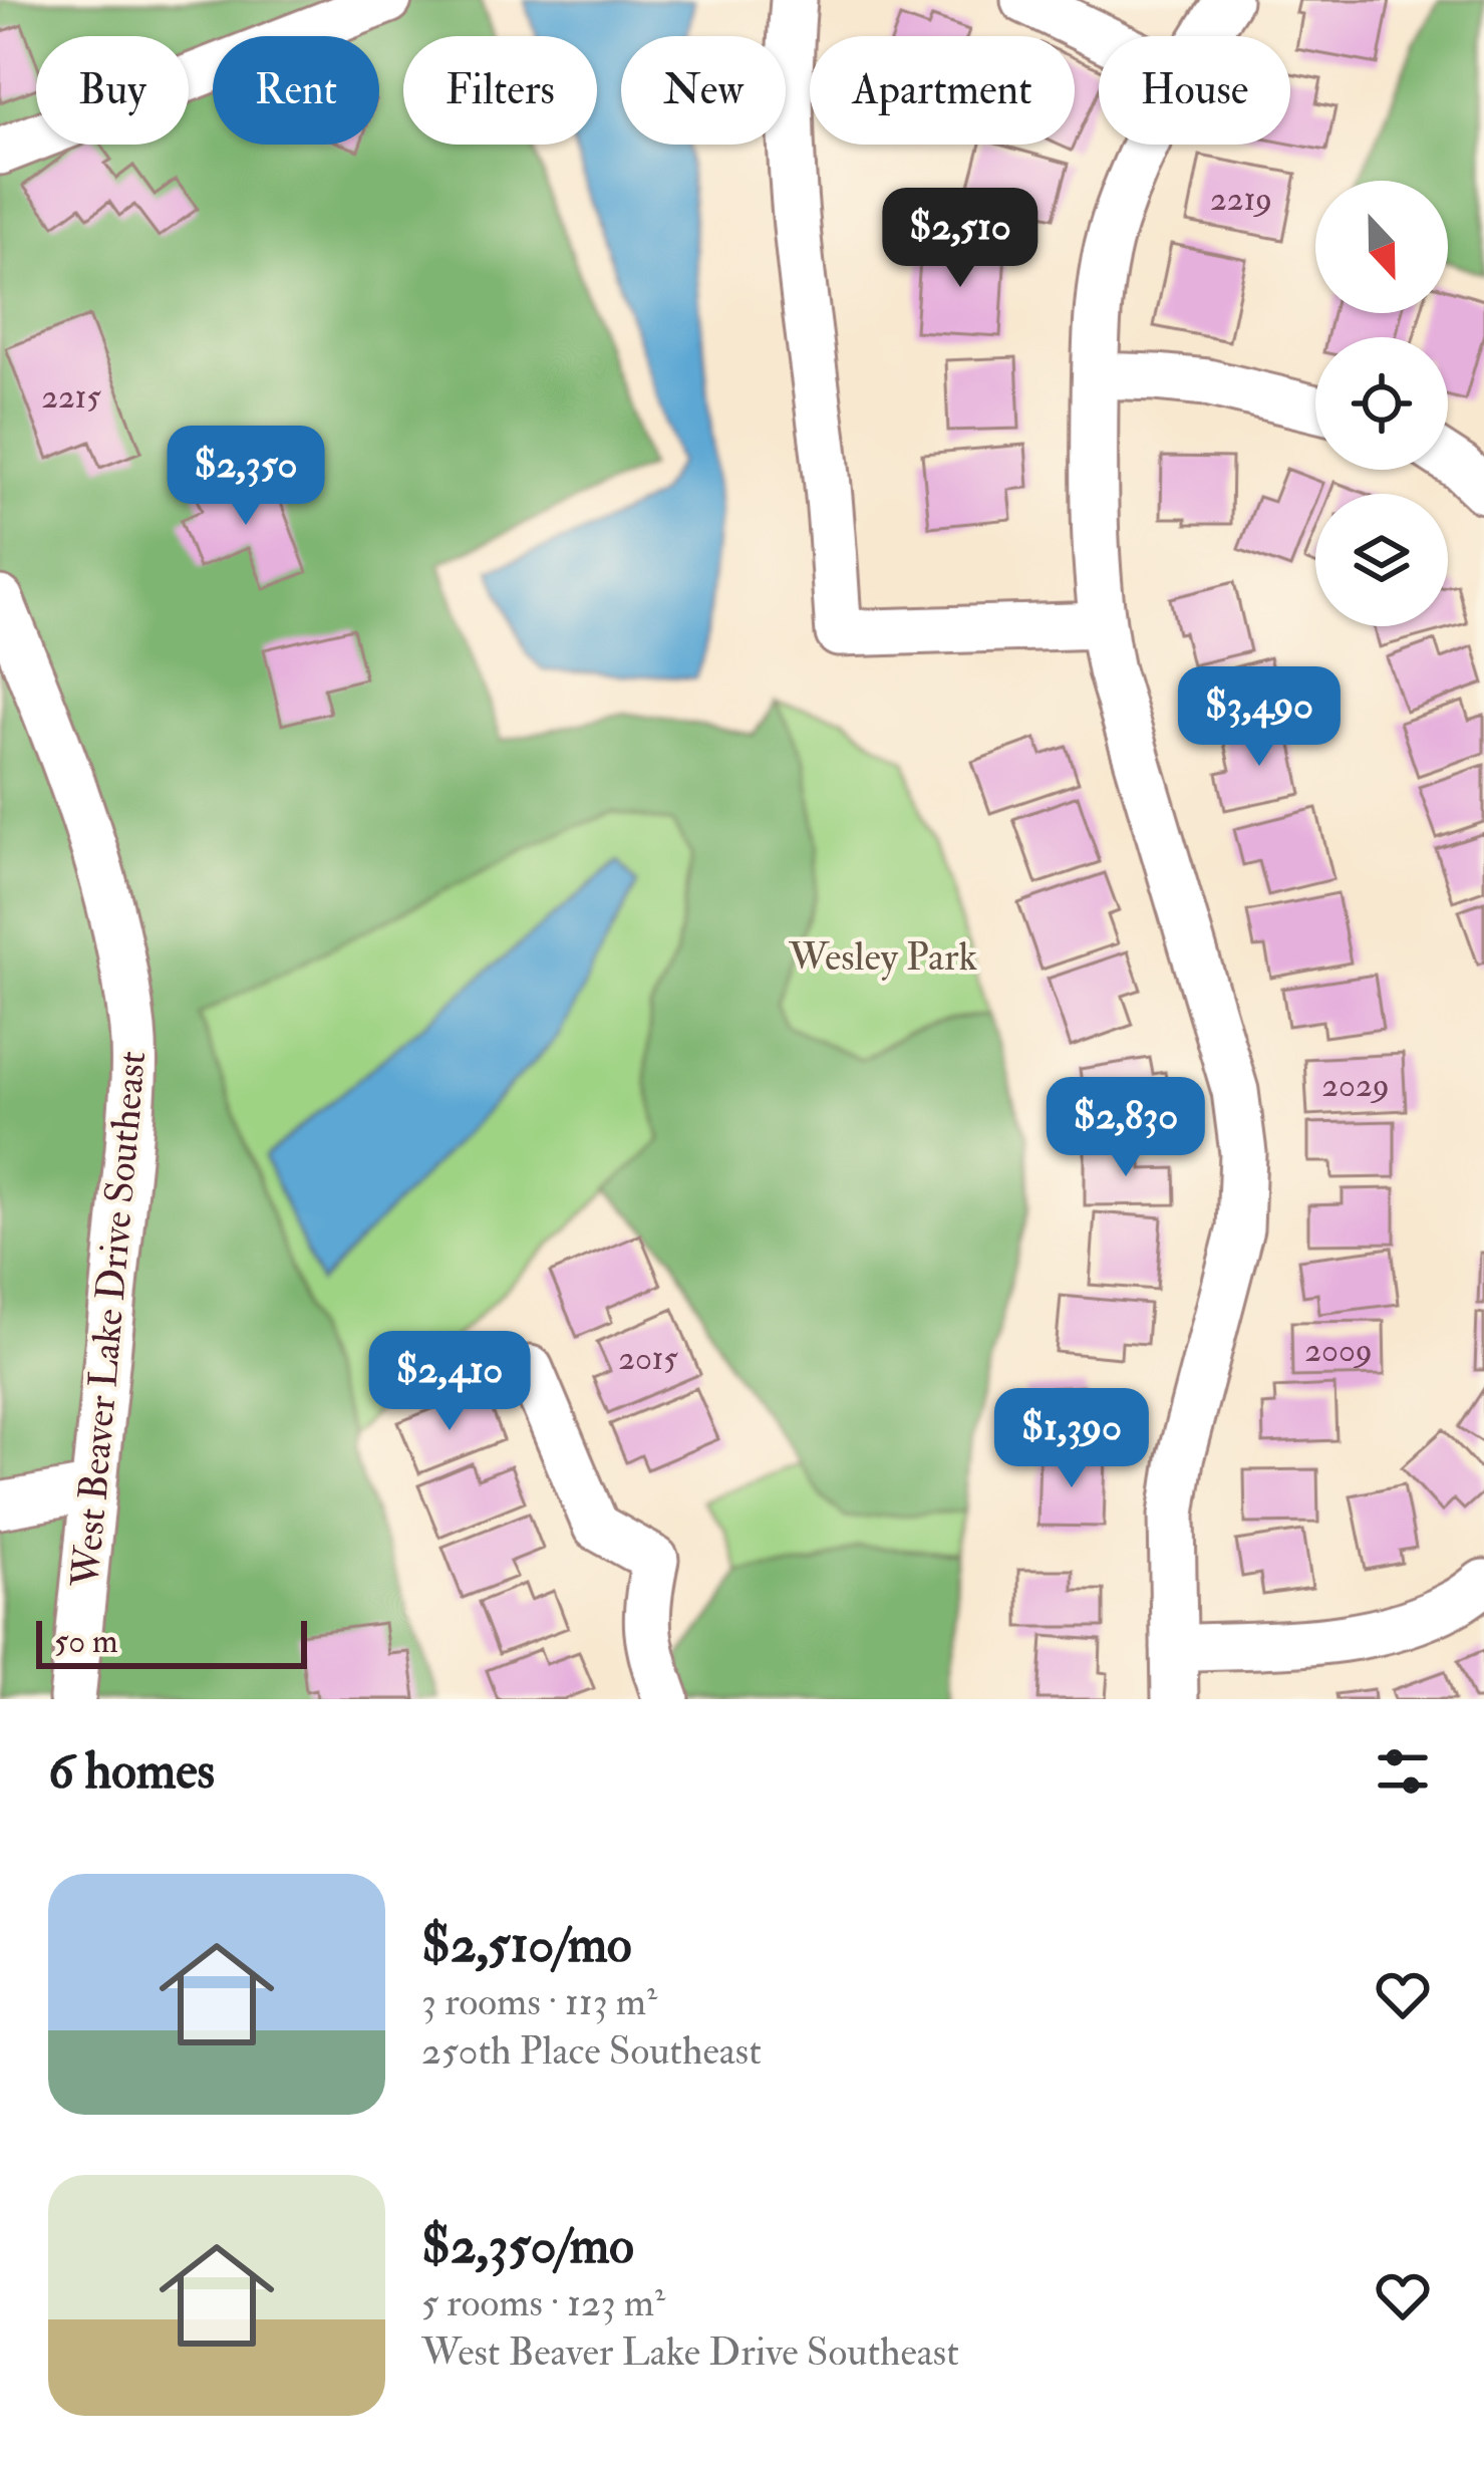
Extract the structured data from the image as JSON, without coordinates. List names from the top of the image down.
{
  "streets": {
    "street": ["West Beaver Lake Drive Southeast"]
  },
  "parks": ["Wesley Park"],
  "house_numbers": [
    "2219",
    "2215",
    "2029",
    "2009",
    "2015"
  ],
  "scale_bar": "50 m",
  "north": "bottom",
  "page": {
    "chip": [
      "Buy",
      "Rent",
      "Filters",
      "New",
      "Apartment",
      "House"
    ],
    "price": [
      "$2,510",
      "$2,350",
      "$3,490",
      "$2,830",
      "$2,410",
      "$1,390"
    ],
    "scale": "50 m",
    "heading": "6 homes",
    "list": [
      {
        "name": "$2,510/mo",
        "note": "3 rooms · 113 m² · 250th Place Southeast"
      },
      {
        "name": "$2,350/mo",
        "note": "5 rooms · 123 m² · West Beaver Lake Drive Southeast"
      }
    ]
  }
}
